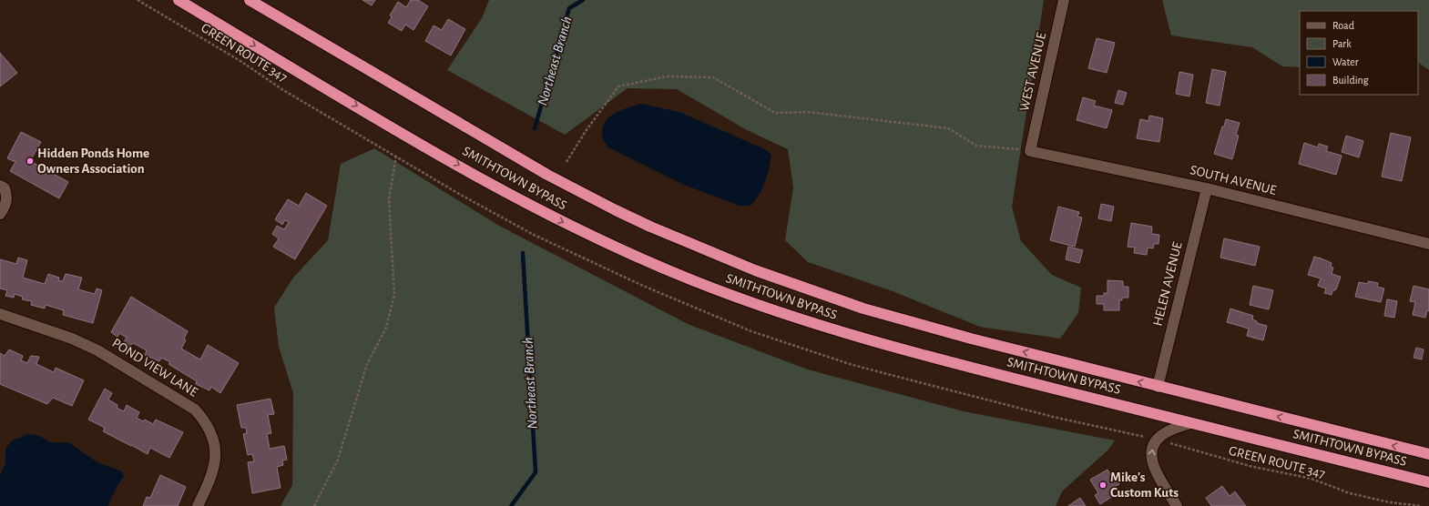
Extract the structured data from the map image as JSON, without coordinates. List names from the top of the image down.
{
  "streets": {
    "highway": ["SMITHTOWN BYPASS"],
    "street": [
      "WEST AVENUE",
      "SOUTH AVENUE",
      "HELEN AVENUE",
      "POND VIEW LANE"
    ],
    "path": ["GREEN ROUTE 347"]
  },
  "crossings": [
    ["WEST AVENUE", "SOUTH AVENUE"],
    ["SMITHTOWN BYPASS", "HELEN AVENUE"],
    ["SOUTH AVENUE", "HELEN AVENUE"]
  ],
  "water": ["Northeast Branch"],
  "places": ["Hidden Ponds Home Owners Association", "Mike's Custom Kuts"],
  "legend": [
    "Road",
    "Park",
    "Water",
    "Building"
  ]
}
